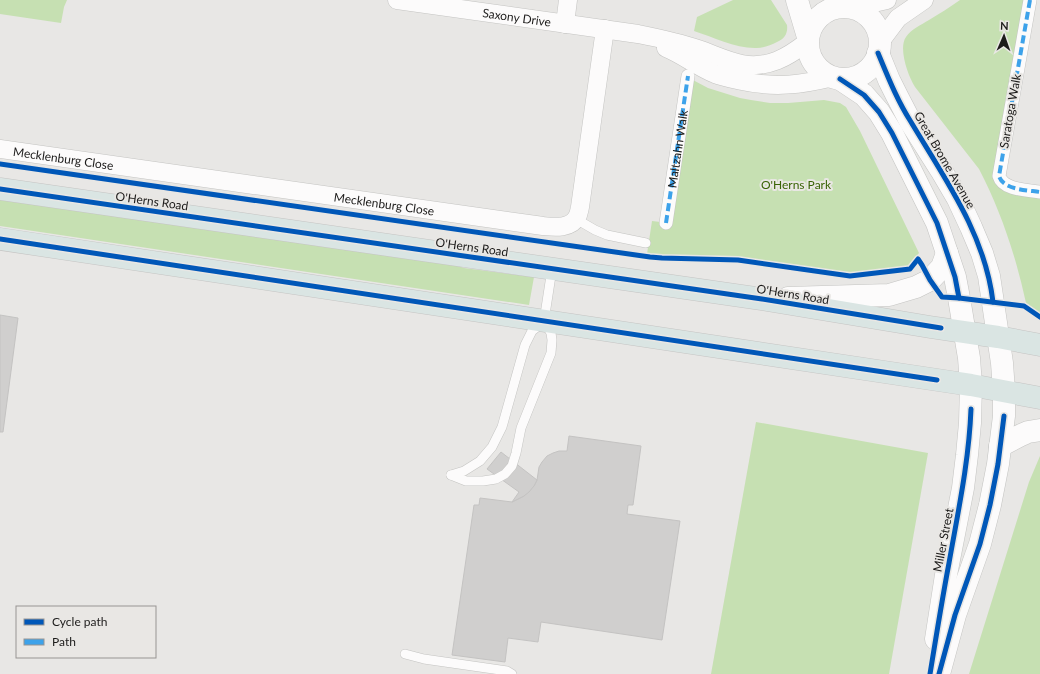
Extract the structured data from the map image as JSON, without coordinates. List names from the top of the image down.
{
  "streets": {
    "main road": ["O'Herns Road"],
    "street": [
      "Saxony Drive",
      "Saratoga Walk",
      "Maltzahn Walk",
      "Mecklenburg Close",
      "Great Brome Avenue",
      "Miller Street"
    ]
  },
  "crossings": [
    ["Saxony Drive", "Great Brome Avenue"],
    ["Great Brome Avenue", "O'Herns Road"],
    ["O'Herns Road", "Miller Street"]
  ],
  "parks": ["O'Herns Park"],
  "legend": ["Cycle path", "Path"],
  "north": "top"
}
